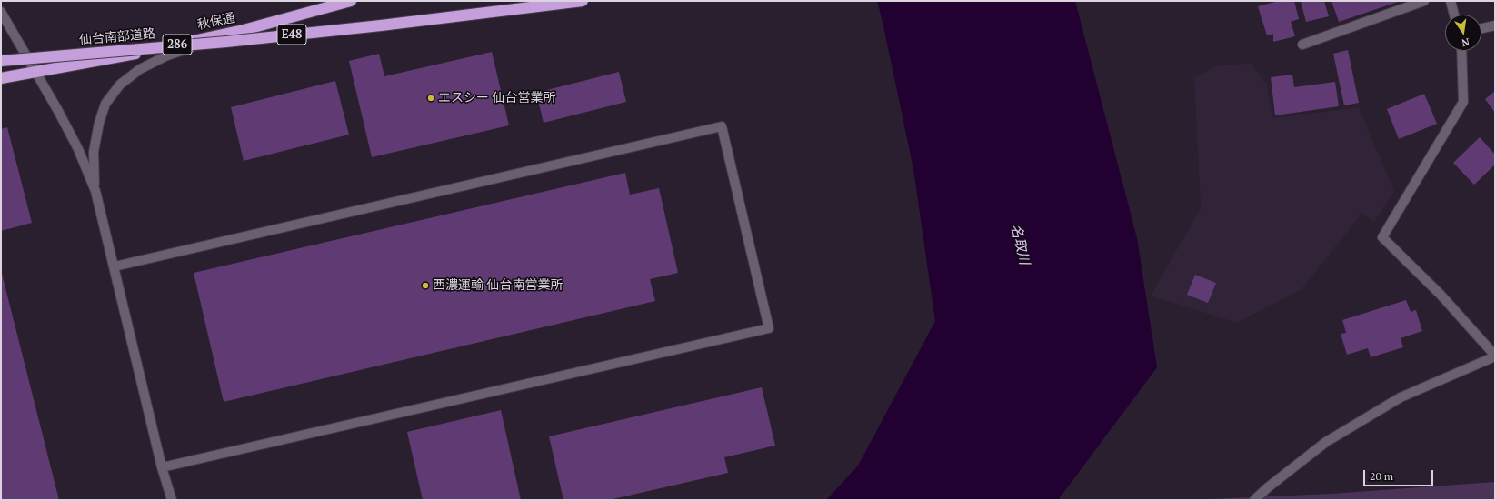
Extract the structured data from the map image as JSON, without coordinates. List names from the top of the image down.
{
  "streets": {
    "highway": [
      "秋保通",
      "E48",
      "仙台南部道路",
      "286"
    ]
  },
  "water": ["名取川"],
  "places": ["エスシー 仙台営業所", "西濃運輸 仙台南営業所"],
  "scale_bar": "20 m",
  "north": "bottom"
}
